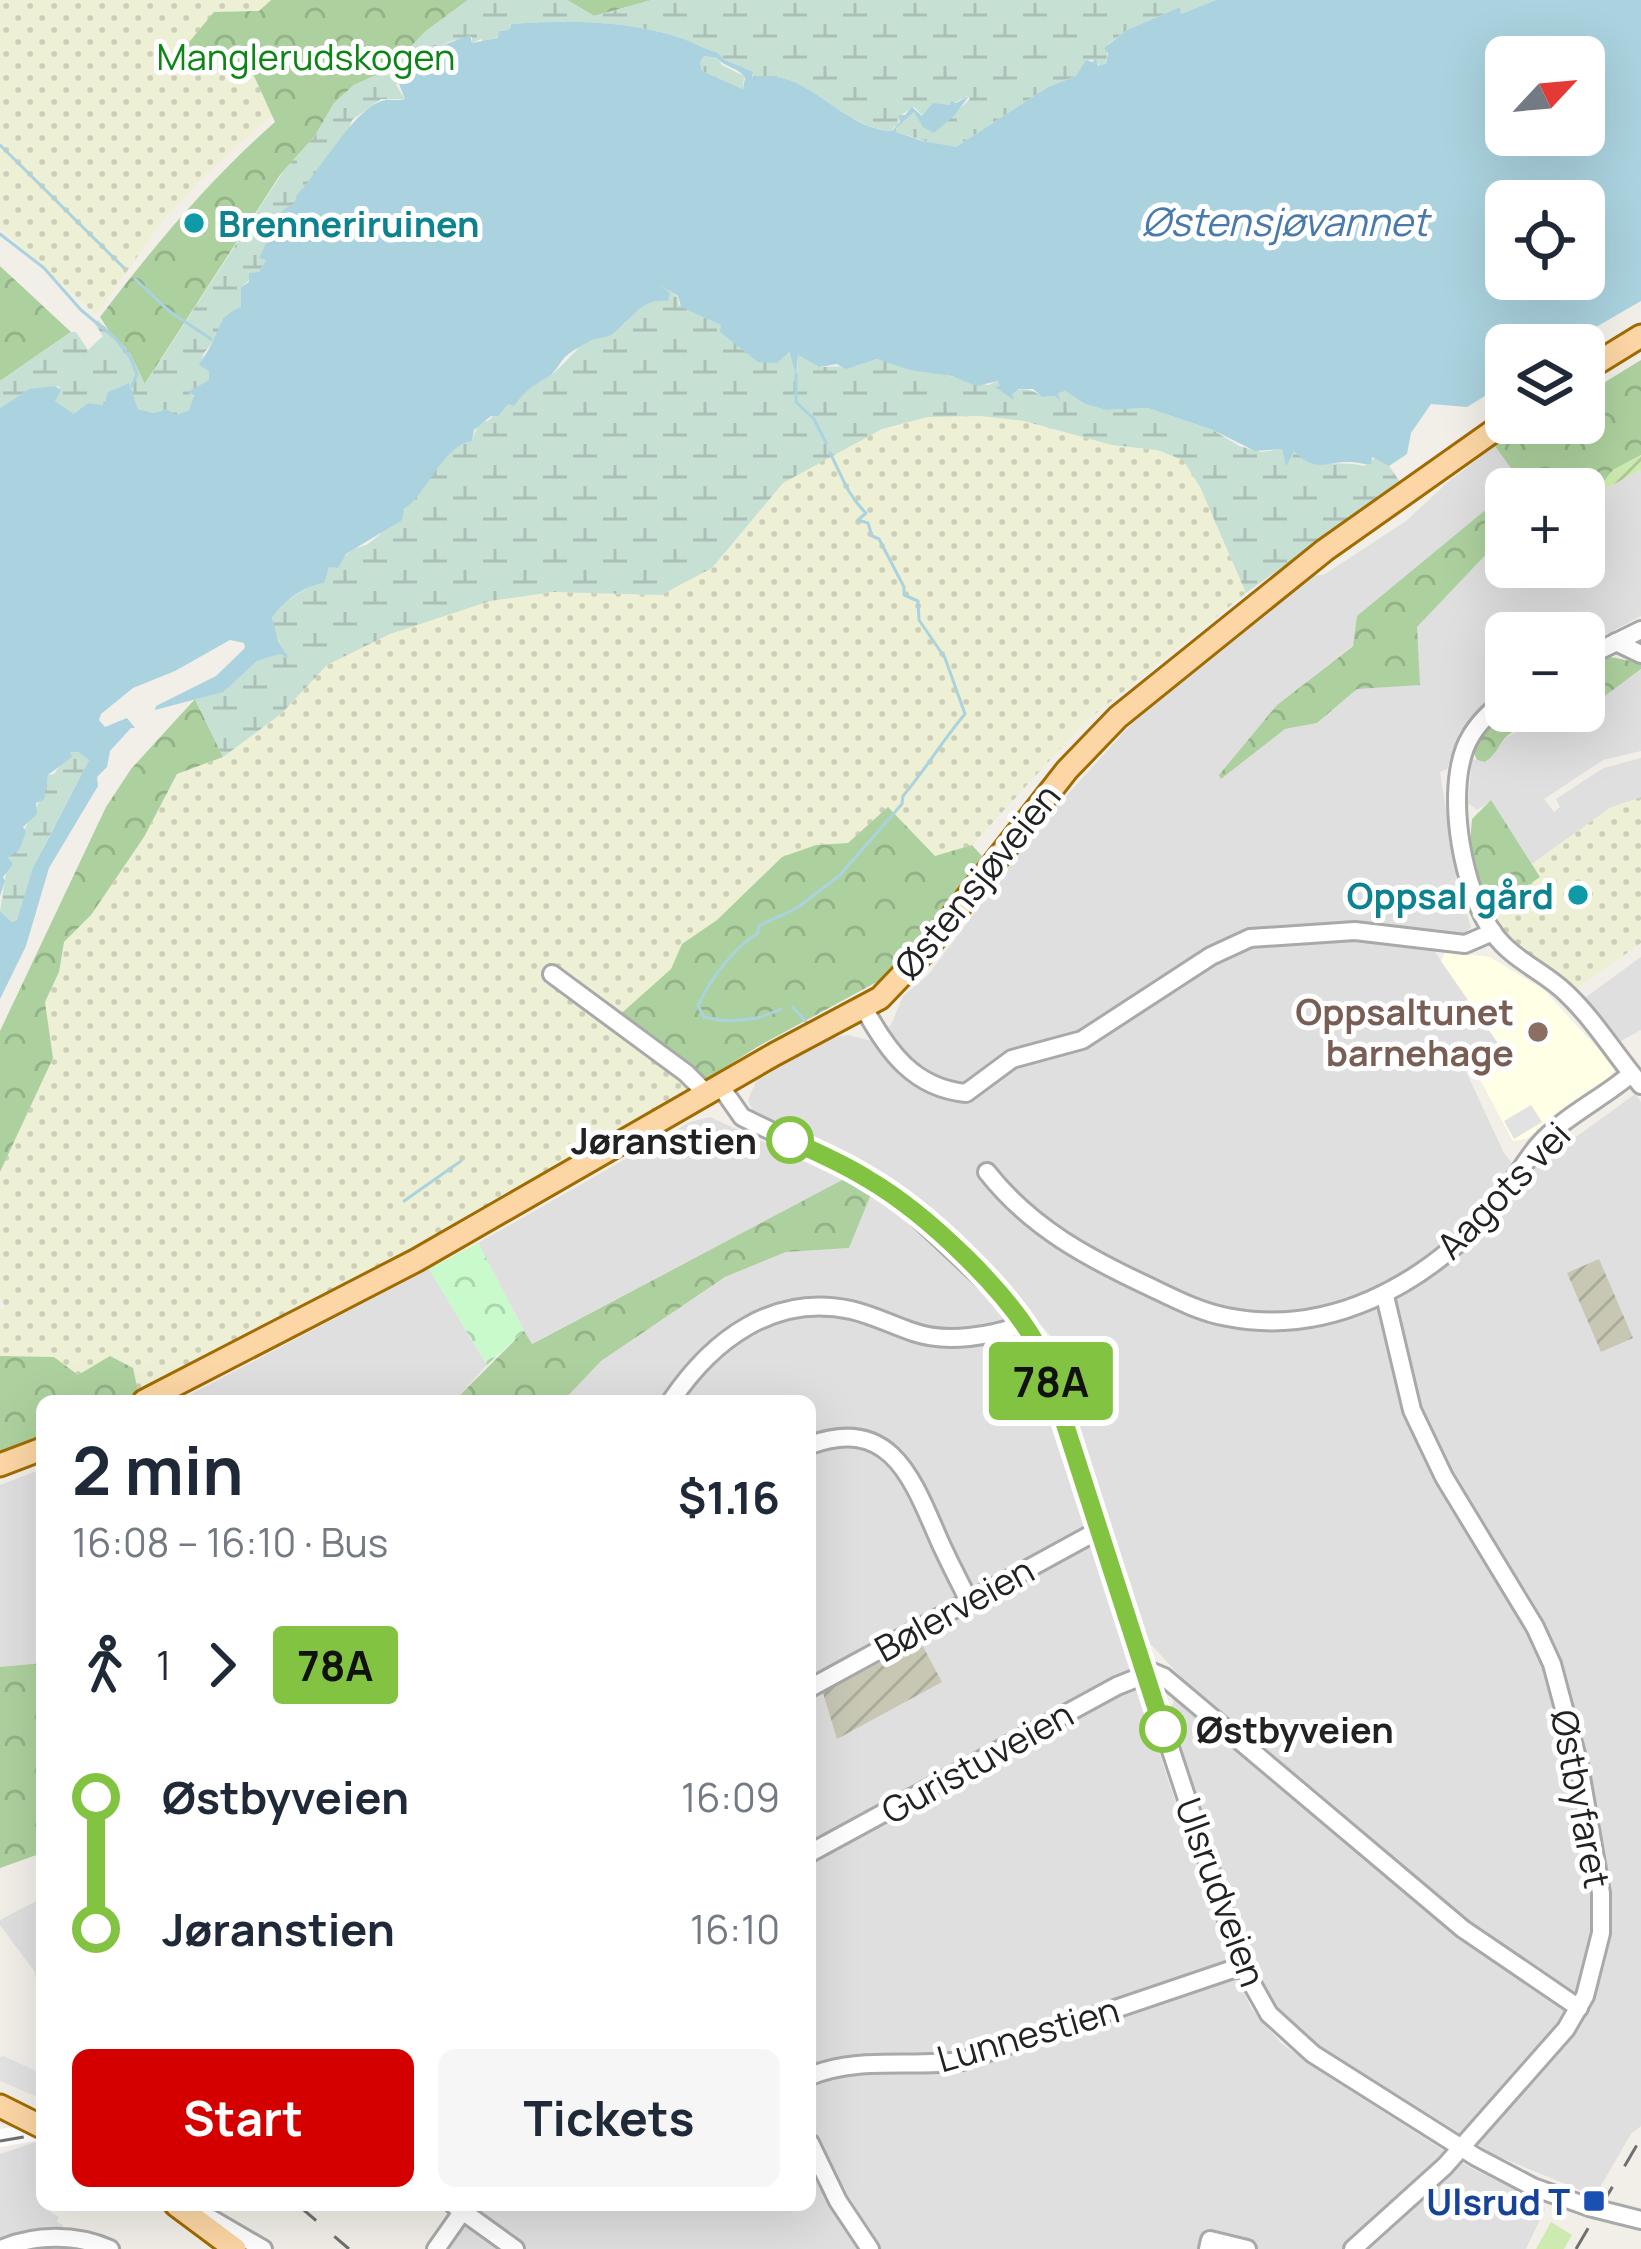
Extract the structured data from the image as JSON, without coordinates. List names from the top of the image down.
{
  "streets": {
    "main road": ["Østensjøveien"],
    "street": [
      "Aagots vei",
      "Bølerveien",
      "Guristuveien",
      "Østbyfaret",
      "Ulsrudveien",
      "Lunnestien"
    ]
  },
  "crossings": [
    ["Østensjøveien", "Ulsrudveien"],
    ["Aagots vei", "Østbyfaret"],
    ["Bølerveien", "Ulsrudveien"],
    ["Guristuveien", "Ulsrudveien"],
    ["Østbyfaret", "Ulsrudveien"],
    ["Ulsrudveien", "Lunnestien"]
  ],
  "water": ["Østensjøvannet"],
  "parks": ["Manglerudskogen"],
  "places": {
    "other": [
      "Brenneriruinen",
      "Oppsal gård",
      "Oppsaltunet barnehage",
      "Jøranstien",
      "Østbyveien"
    ],
    "transit": ["Ulsrud T"]
  },
  "lines": ["bus line 78A"],
  "north": "top right",
  "page": {
    "on_map": "78A",
    "map_buttons": ["+", "−"],
    "heading": ["2 min", "16:08 – 16:10 · Bus", "$1.16"],
    "legs": ["1", "78A"],
    "list": [
      {
        "name": "Østbyveien",
        "value": "16:09"
      },
      {
        "name": "Jøranstien",
        "value": "16:10"
      }
    ],
    "buttons": ["Start", "Tickets"]
  }
}
